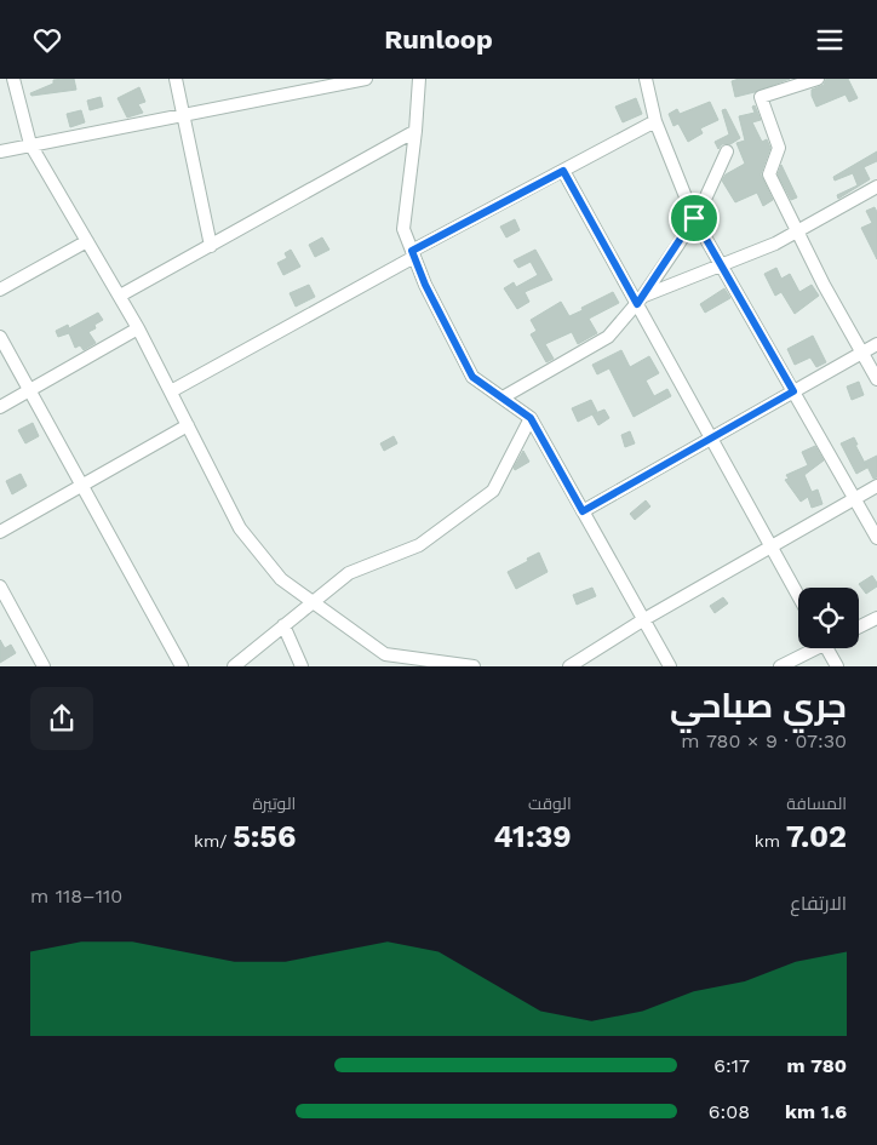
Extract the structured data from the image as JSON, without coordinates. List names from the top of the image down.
{
  "page": {
    "header": "Runloop",
    "heading": ["جري صباحي", "07:30 · 9 × 780 m"],
    "stats": [
      ["المسافة", "7.02 km"],
      ["الوقت", "41:39"],
      ["الوتيرة", "5:56 /km"]
    ],
    "chart": ["الارتفاع", "110–118 m"],
    "list": [
      {
        "name": "780 m",
        "note": "6:17"
      },
      {
        "name": "1.6 km",
        "note": "6:08"
      }
    ]
  }
}
